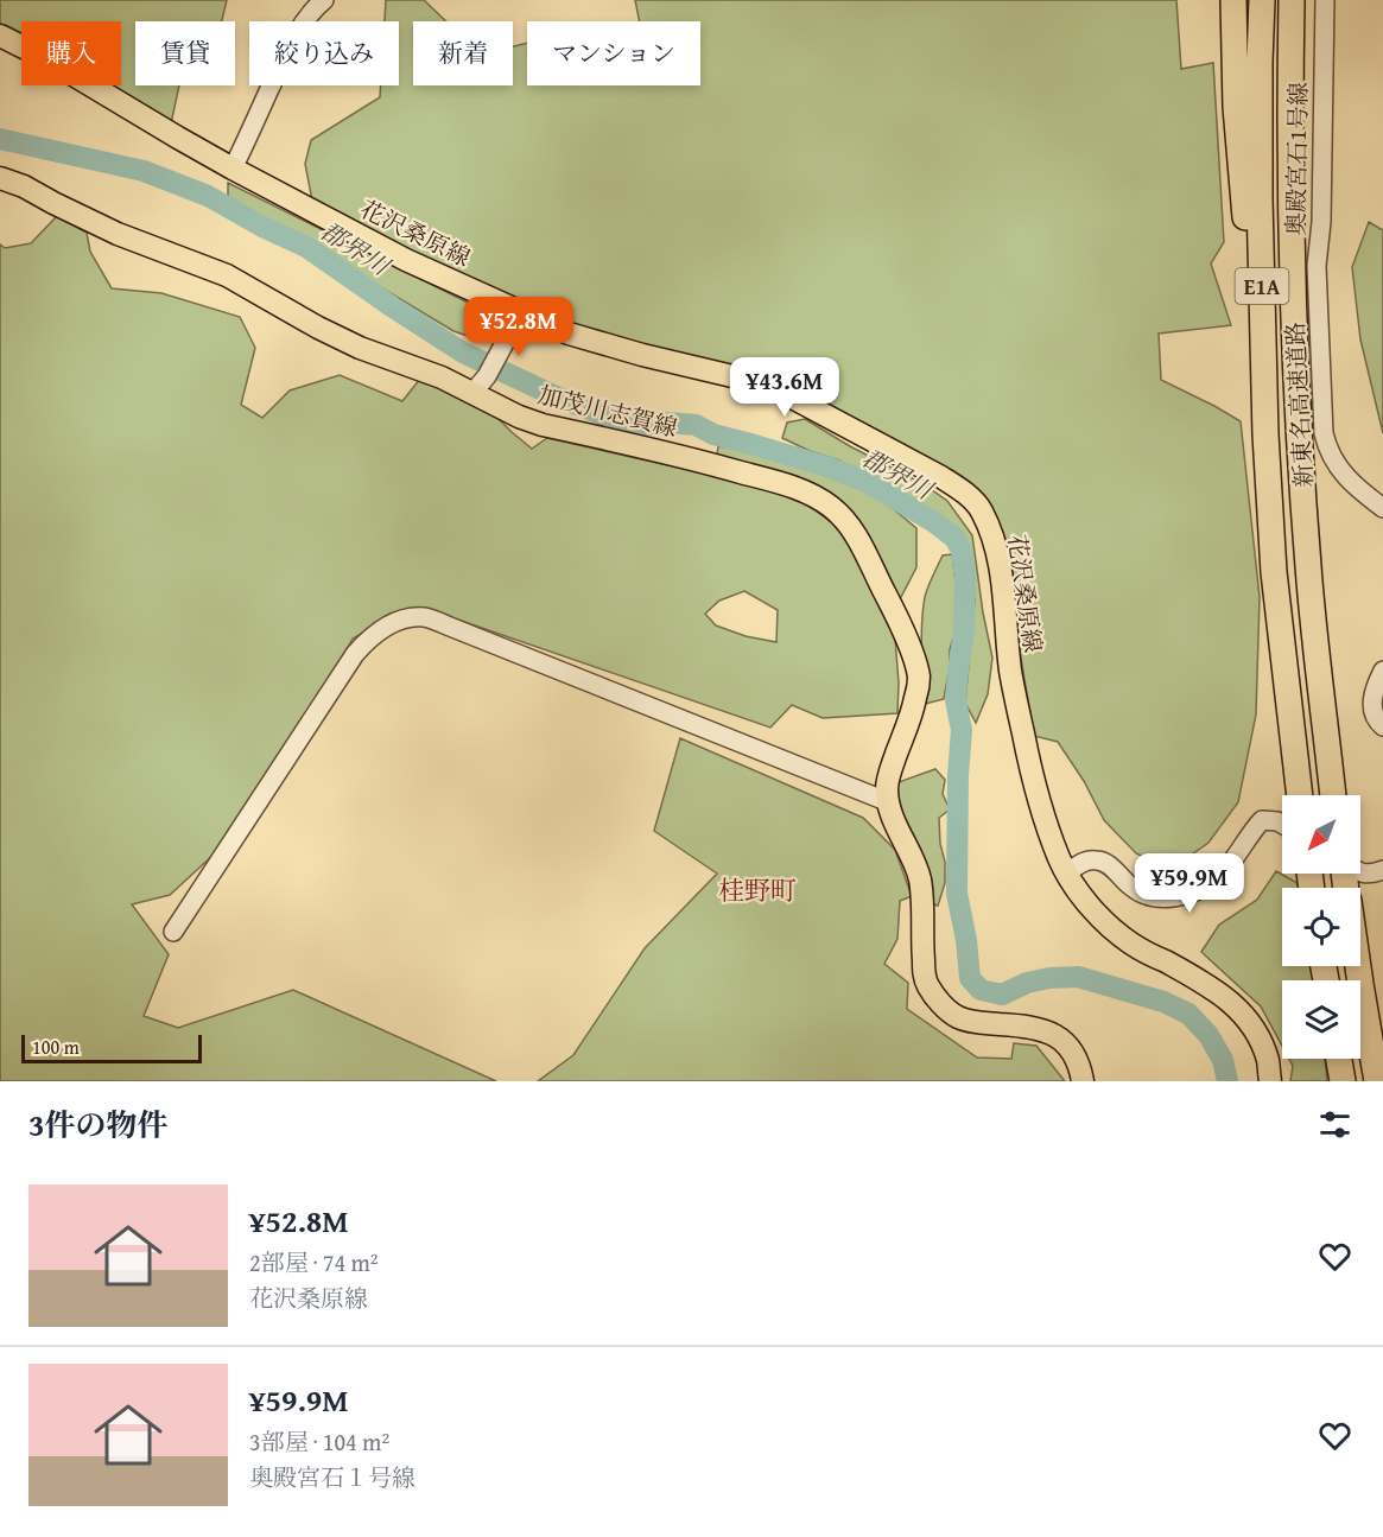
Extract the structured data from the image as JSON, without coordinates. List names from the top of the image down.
{
  "streets": {
    "highway": ["E1A", "新東名高速道路"],
    "main road": ["花沢桑原線", "加茂川志賀線"],
    "street": ["奥殿宮石1号線"]
  },
  "districts": ["桂野町"],
  "water": ["郡界川"],
  "scale_bar": "100 m",
  "north": "bottom left",
  "page": {
    "chip": [
      "購入",
      "賃貸",
      "絞り込み",
      "新着",
      "マンション"
    ],
    "price": ["¥52.8M", "¥43.6M", "¥59.9M"],
    "scale": "100 m",
    "heading": "3件の物件",
    "list": [
      {
        "name": "¥52.8M",
        "note": "2部屋 · 74 m² · 花沢桑原線"
      },
      {
        "name": "¥59.9M",
        "note": "3部屋 · 104 m² · 奥殿宮石１号線"
      }
    ]
  }
}
